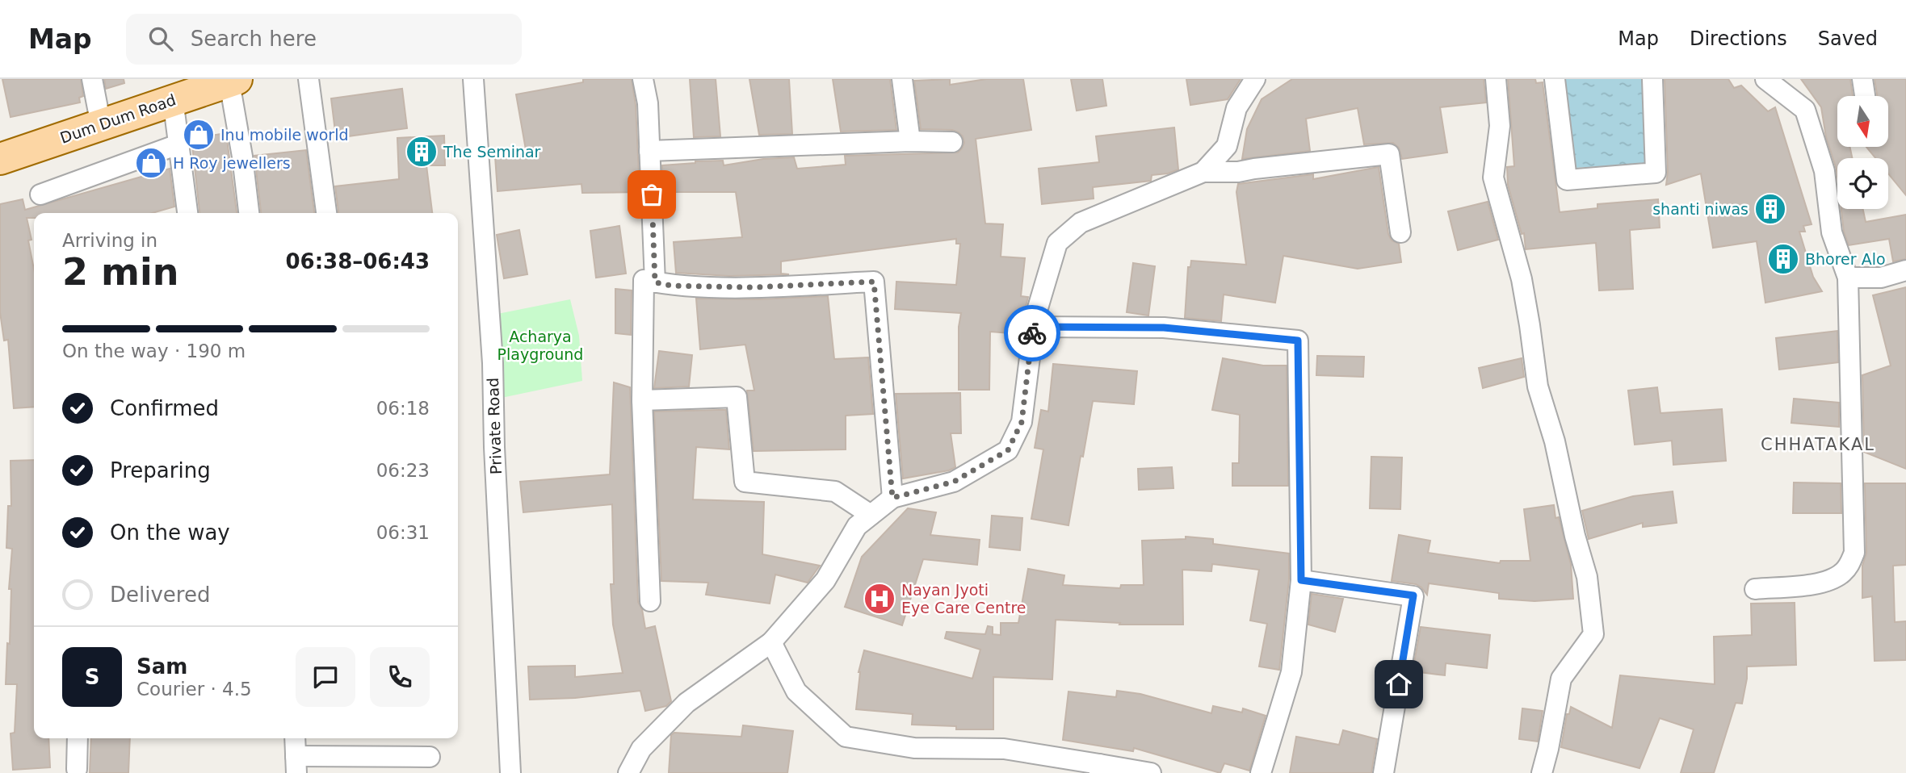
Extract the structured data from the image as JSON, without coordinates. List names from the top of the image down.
{
  "streets": {
    "main road": ["Dum Dum Road"],
    "street": ["Private Road"]
  },
  "districts": ["CHHATAKAL"],
  "parks": ["Acharya Playground"],
  "places": {
    "shop": ["Inu mobile world", "H Roy jewellers"],
    "building": ["The Seminar", "shanti niwas", "Bhorer Alo"],
    "hospital": ["Nayan Jyoti Eye Care Centre"]
  },
  "north": "bottom",
  "page": {
    "header": "Map",
    "search": "Search here",
    "nav": ["Map", "Directions", "Saved"],
    "heading": ["2 min", "Arriving in", "06:38–06:43"],
    "panel": ["Sam", "Courier · 4.5"],
    "bar": "On the way · 190 m",
    "list": [
      ["Confirmed", "06:18"],
      ["Preparing", "06:23"],
      ["On the way", "06:31"],
      "Delivered"
    ],
    "round": "S"
  }
}
